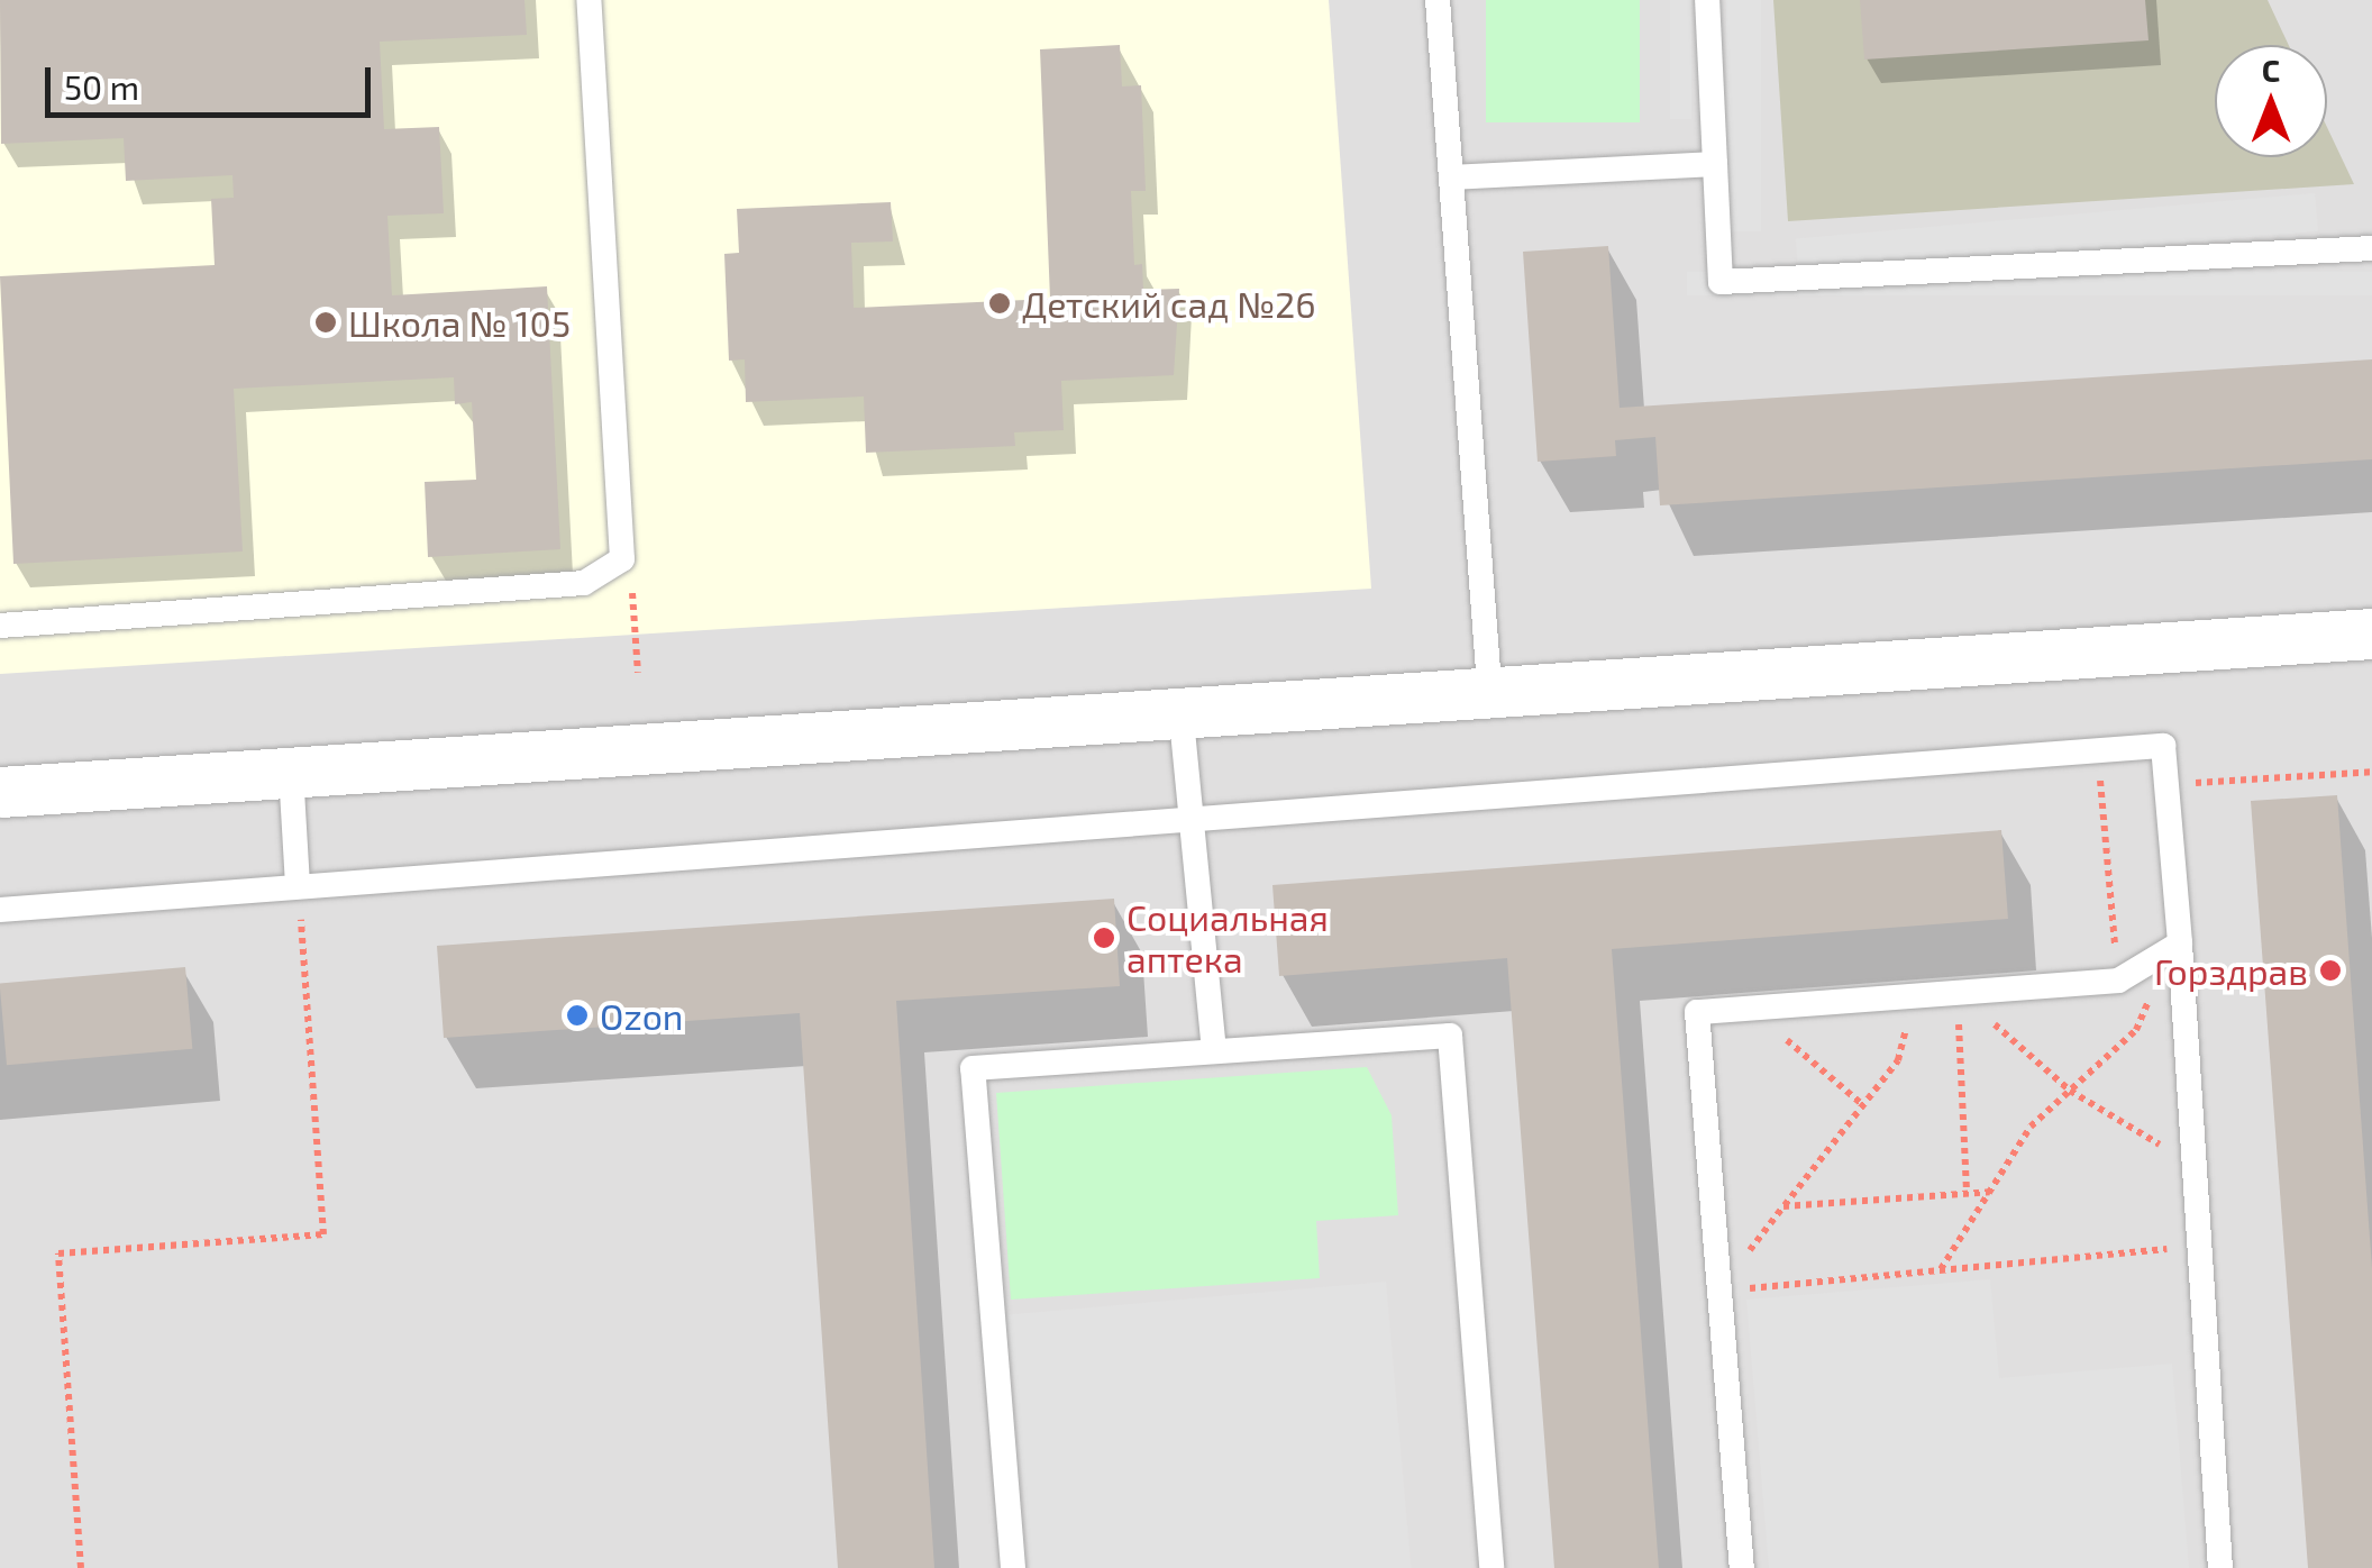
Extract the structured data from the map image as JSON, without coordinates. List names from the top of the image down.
{
  "places": [
    "Детский сад №26",
    "Школа № 105",
    "Социальная аптека",
    "Горздрав",
    "Ozon"
  ],
  "scale_bar": "50 m",
  "north": "top"
}
